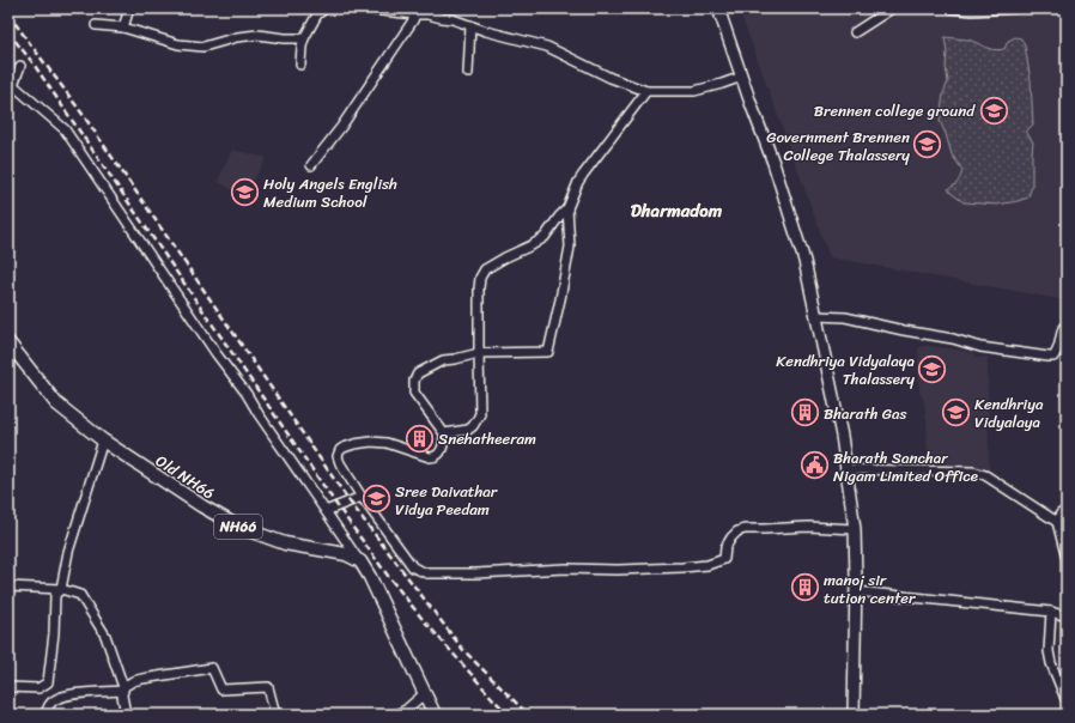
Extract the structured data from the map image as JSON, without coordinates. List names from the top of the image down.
{
  "streets": {
    "main road": ["Old NH66", "NH66"]
  },
  "districts": ["Dharmadom"],
  "places": {
    "school or university": [
      "Brennen college ground",
      "Government Brennen College Thalassery",
      "Holy Angels English Medium School",
      "Kendhriya Vidyalaya Thalassery",
      "Kendhriya Vidyalaya",
      "Sree Daivathar Vidya Peedam"
    ],
    "building": ["Bharath Gas", "Snehatheeram", "manoj sir tution center"],
    "public building": ["Bharath Sanchar Nigam Limited Office"]
  }
}
